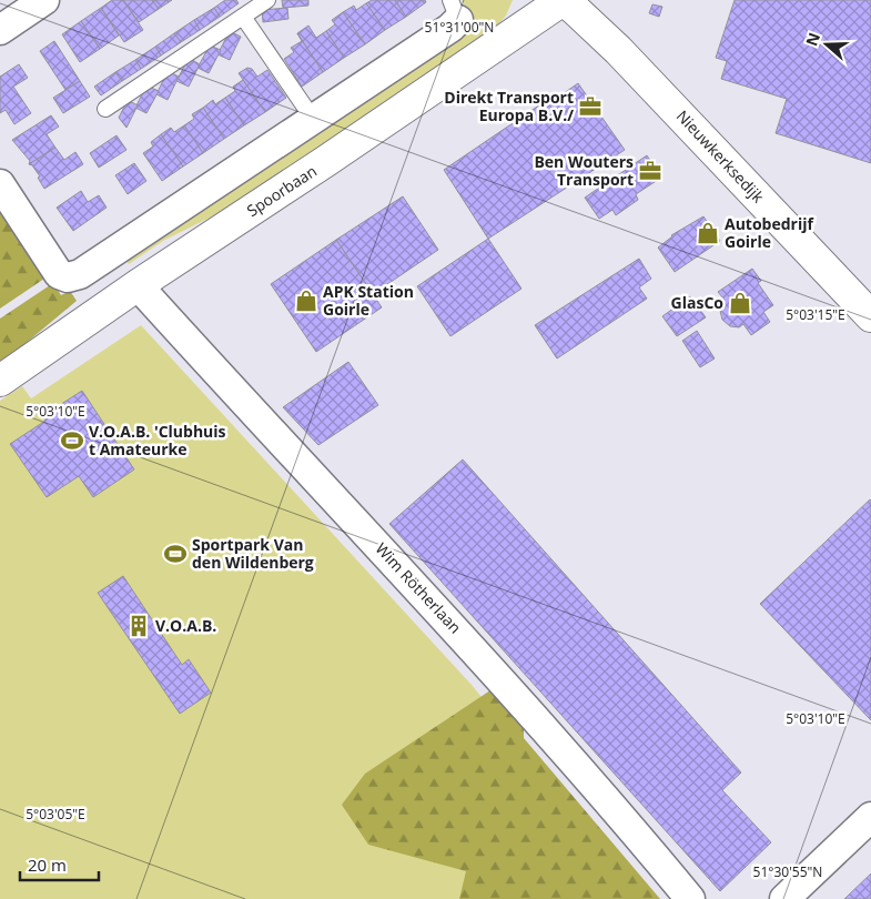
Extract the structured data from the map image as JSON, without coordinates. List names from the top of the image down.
{
  "streets": {
    "street": ["Nieuwkerksedijk", "Spoorbaan", "Wim Rötherlaan"]
  },
  "crossings": [
    ["Nieuwkerksedijk", "Spoorbaan"],
    ["Spoorbaan", "Wim Rötherlaan"]
  ],
  "places": {
    "office": ["Direkt Transport Europa B.V./", "Ben Wouters Transport"],
    "shop": ["Autobedrijf Goirle", "APK Station Goirle", "GlasCo"],
    "sports": ["V.O.A.B. 'Clubhuis t Amateurke", "Sportpark Van den Wildenberg"],
    "building": ["V.O.A.B."]
  },
  "scale_bar": "20 m",
  "north": "left",
  "coordinates": [
    "51°31'00\"N",
    "5°03'15\"E",
    "5°03'10\"E",
    "5°03'05\"E",
    "51°30'55\"N"
  ]
}
